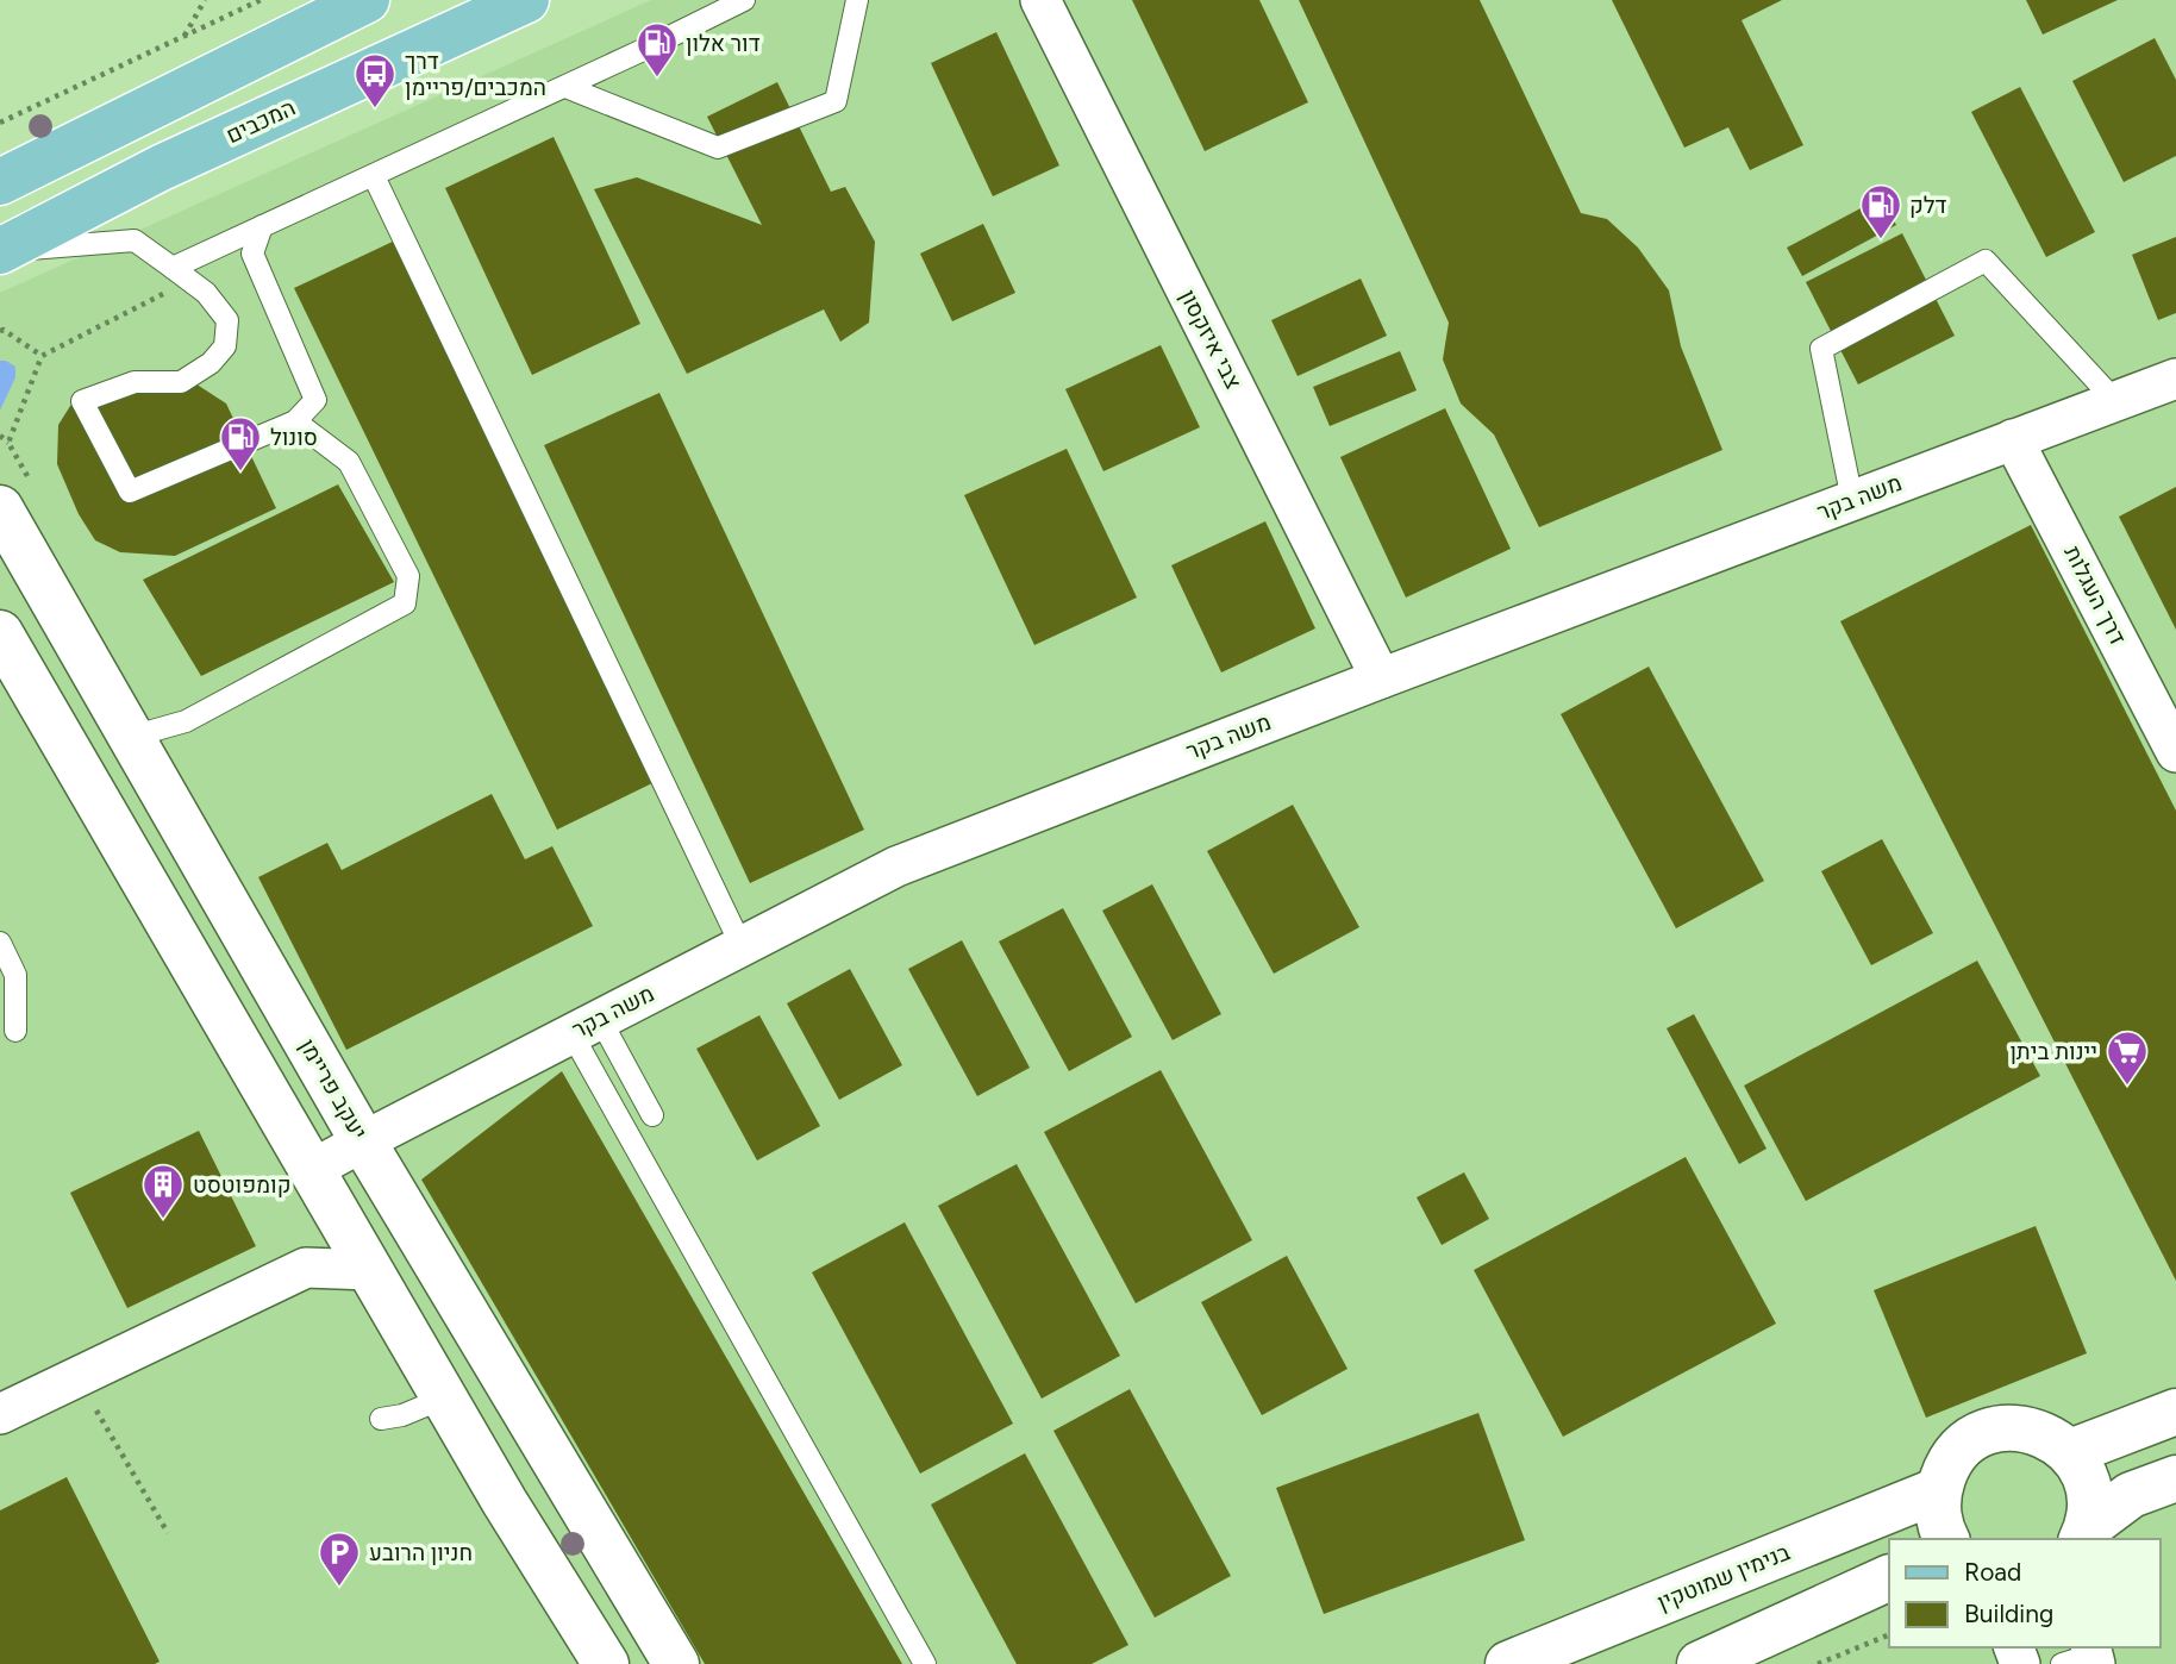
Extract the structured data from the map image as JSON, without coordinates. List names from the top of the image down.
{
  "streets": {
    "main road": ["המכבים", "יעקב פריימן", "בנימין שמוטקין"],
    "street": ["צבי איזקסון", "משה בקר", "דרך העגלות"]
  },
  "crossings": [
    ["צבי איזקסון", "משה בקר"],
    ["משה בקר", "דרך העגלות"],
    ["משה בקר", "יעקב פריימן"]
  ],
  "places": {
    "fuel station": ["דור אלון", "דלק", "סונול"],
    "bus stop": ["דרך המכבים/פריימן"],
    "supermarket": ["יינות ביתן"],
    "building": ["קומפוטסט"],
    "parking": ["חניון הרובע"]
  },
  "legend": ["Road", "Building"]
}
